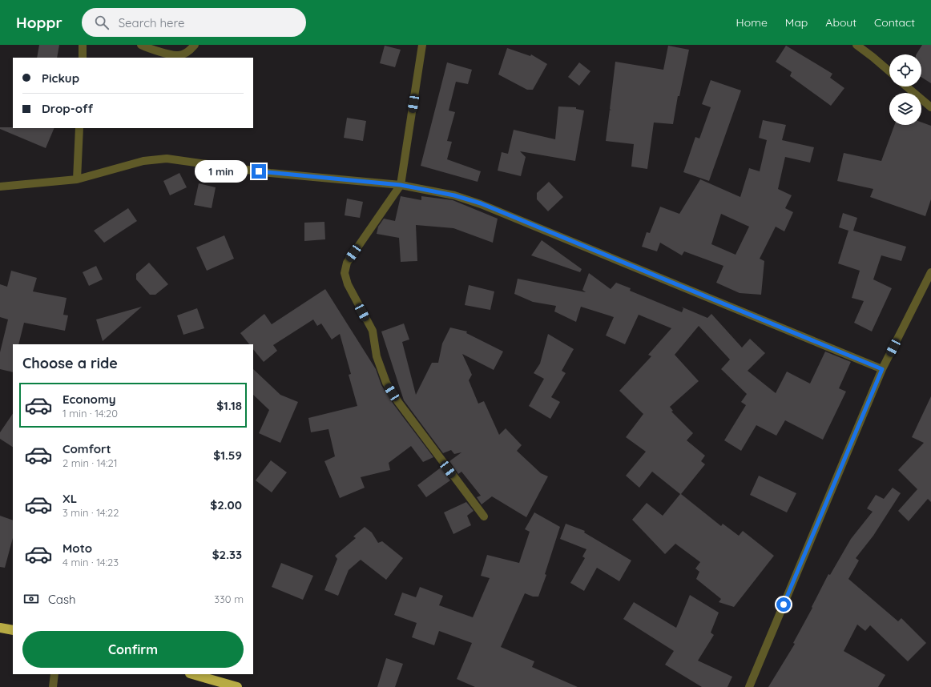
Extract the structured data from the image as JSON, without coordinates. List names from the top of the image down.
{
  "page": {
    "header": "Hoppr",
    "search": "Search here",
    "nav": [
      "Home",
      "Map",
      "About",
      "Contact"
    ],
    "banner": ["Pickup", "Drop-off"],
    "bubble": "1 min",
    "heading": "Choose a ride",
    "list": [
      {
        "name": "Economy",
        "note": "1 min · 14:20",
        "value": "$1.18"
      },
      {
        "name": "Comfort",
        "note": "2 min · 14:21",
        "value": "$1.59"
      },
      {
        "name": "XL",
        "note": "3 min · 14:22",
        "value": "$2.00"
      },
      {
        "name": "Moto",
        "note": "4 min · 14:23",
        "value": "$2.33"
      }
    ],
    "pay": ["Cash", "330 m"],
    "buttons": "Confirm"
  }
}
